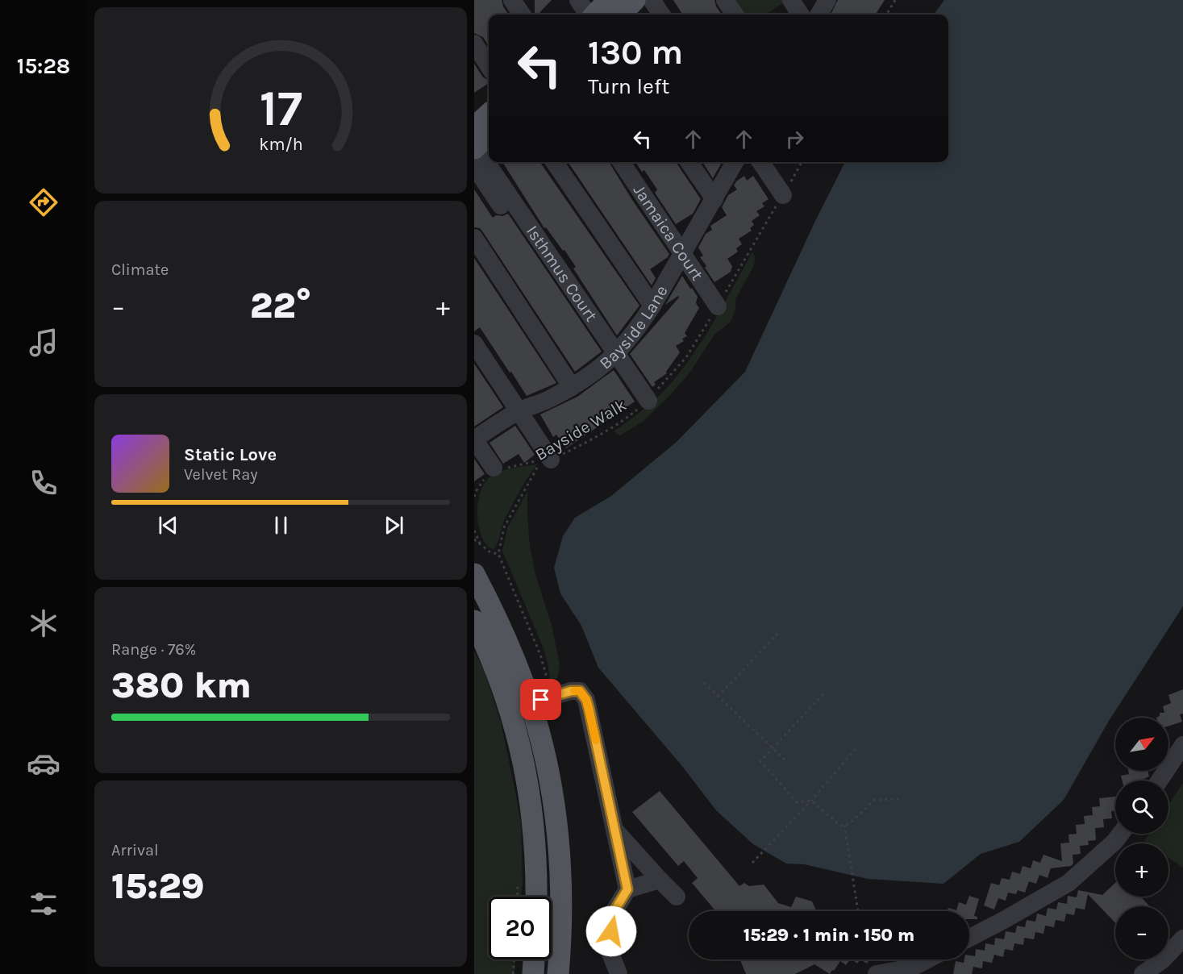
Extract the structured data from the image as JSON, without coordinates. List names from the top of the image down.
{
  "streets": {
    "street": ["Jamaica Court", "Isthmus Court", "Bayside Lane"],
    "path": ["Bayside Walk"]
  },
  "crossings": [
    ["Jamaica Court", "Bayside Lane"],
    ["Jamaica Court", "Bayside Walk"],
    ["Isthmus Court", "Bayside Lane"],
    ["Isthmus Court", "Bayside Walk"]
  ],
  "north": "top right",
  "page": {
    "tabs": "15:28",
    "turn": ["130 m", "Turn left"],
    "tile": [
      "Climate",
      ["Range · 76%", "380 km"],
      ["Arrival", "15:29"]
    ],
    "heat": ["−", "22°", "+"],
    "song": ["Static Love", "Velvet Ray"],
    "map_buttons": ["+", "−"],
    "limit": "20",
    "trip": "15:29 · 1 min · 150 m",
    "gauge": ["17", "km/h"]
  }
}
